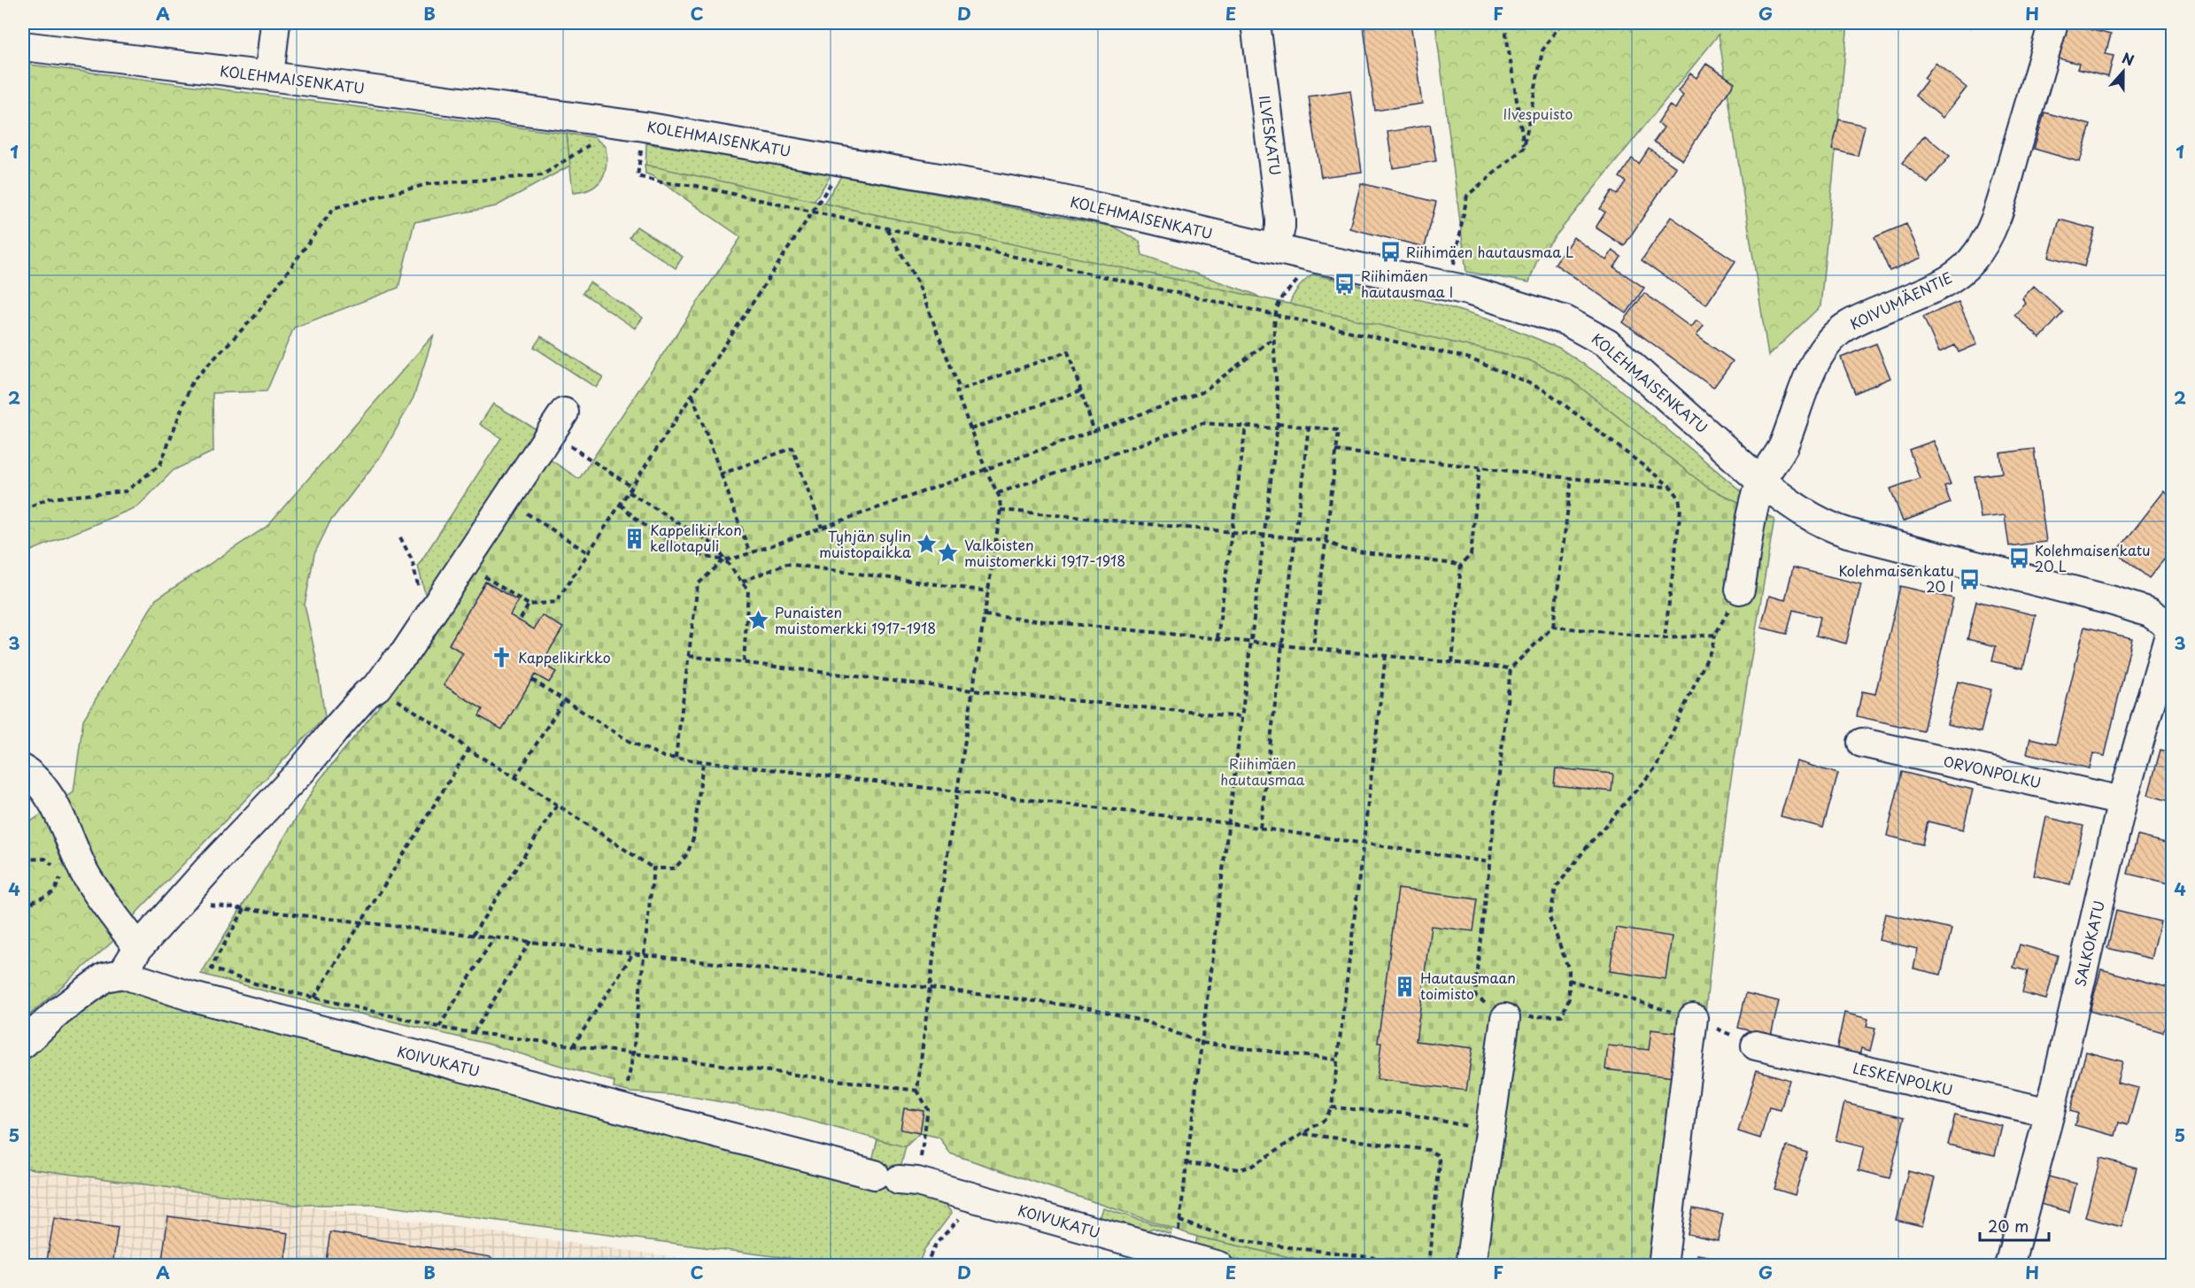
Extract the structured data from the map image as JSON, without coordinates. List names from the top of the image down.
{
  "streets": {
    "street": [
      "KOLEHMAISENKATU",
      "ILVESKATU",
      "KOIVUMÄENTIE",
      "ORVONPOLKU",
      "SALKOKATU",
      "KOIVUKATU",
      "LESKENPOLKU"
    ]
  },
  "crossings": [
    ["KOLEHMAISENKATU", "ILVESKATU"],
    ["KOLEHMAISENKATU", "KOIVUMÄENTIE"],
    ["KOLEHMAISENKATU", "SALKOKATU"],
    ["ORVONPOLKU", "SALKOKATU"],
    ["SALKOKATU", "LESKENPOLKU"]
  ],
  "parks": ["Ilvespuisto", "Riihimäen hautausmaa"],
  "places": {
    "bus stop": [
      "Riihimäen hautausmaa L",
      "Riihimäen hautausmaa I",
      "Kolehmaisenkatu 20 L",
      "Kolehmaisenkatu 20 I"
    ],
    "building": ["Kappelikirkon kellotapuli", "Hautausmaan toimisto"],
    "place": ["Tyhjän sylin muistopaikka", "Valkoisten muistomerkki 1917-1918", "Punaisten muistomerkki 1917-1918"],
    "church": ["Kappelikirkko"]
  },
  "scale_bar": "20 m",
  "north": "top",
  "grid": {
    "columns": [
      "A",
      "B",
      "C",
      "D",
      "E",
      "F",
      "G",
      "H"
    ],
    "rows": [
      "1",
      "2",
      "3",
      "4",
      "5"
    ]
  }
}
